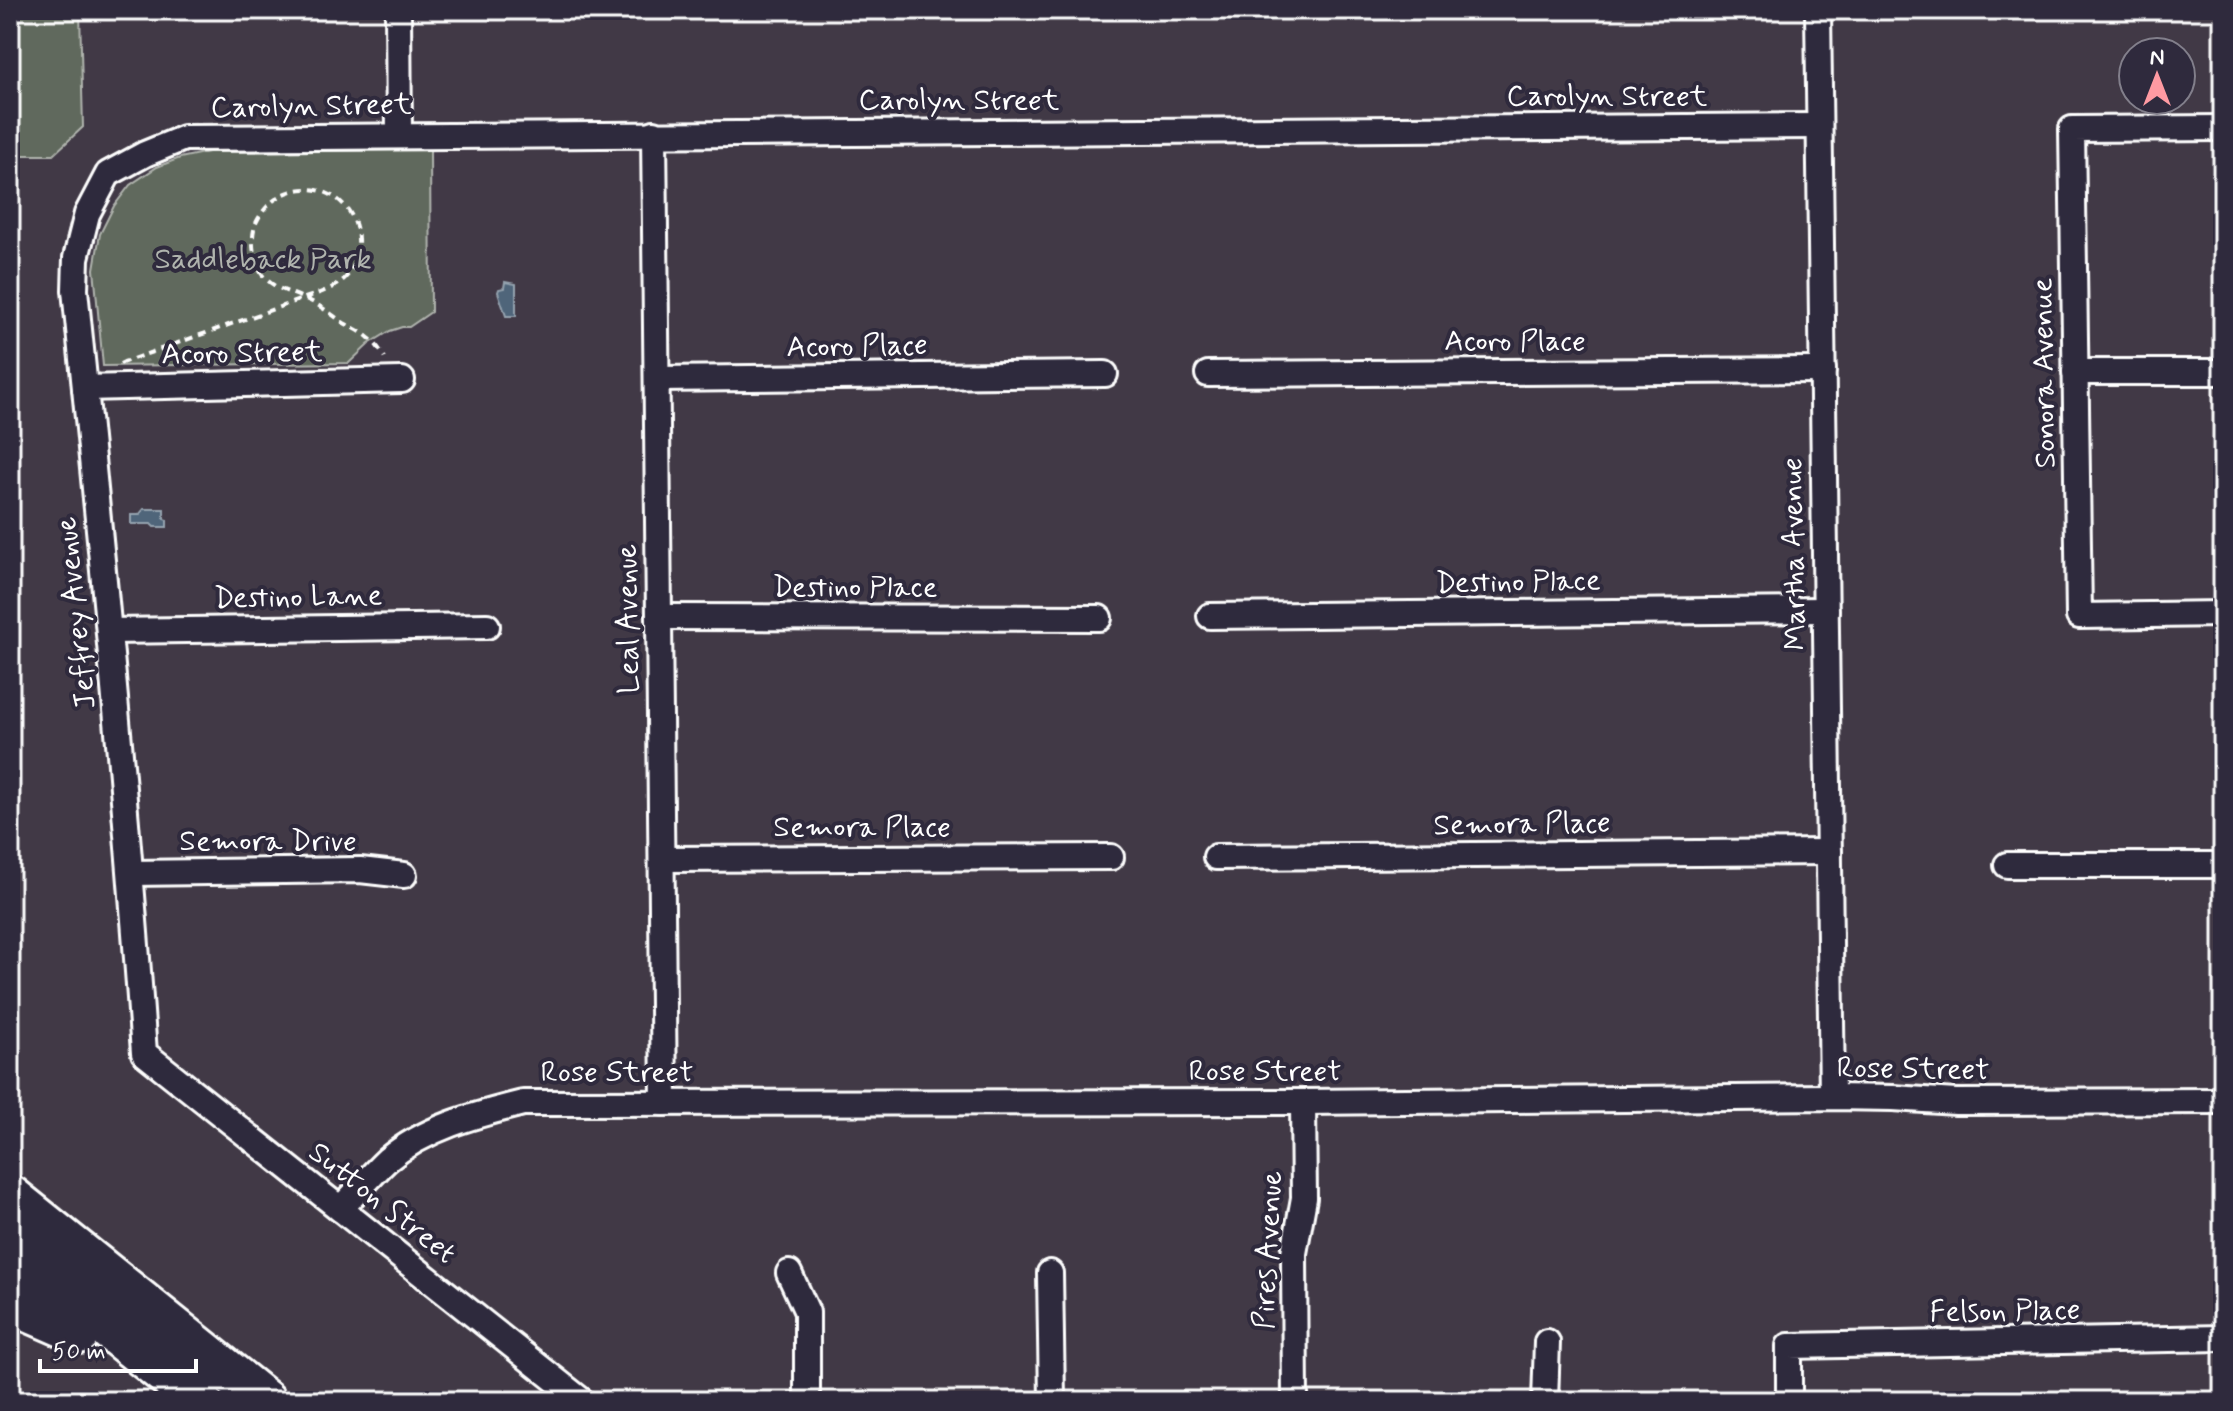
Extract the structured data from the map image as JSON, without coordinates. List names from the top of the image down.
{
  "streets": {
    "street": [
      "Carolyn Street",
      "Acoro Place",
      "Acoro Street",
      "Sonora Avenue",
      "Martha Avenue",
      "Destino Place",
      "Destino Lane",
      "Jeffrey Avenue",
      "Leal Avenue",
      "Semora Place",
      "Semora Drive",
      "Rose Street",
      "Sutton Street",
      "Pires Avenue",
      "Felson Place"
    ]
  },
  "crossings": [
    ["Carolyn Street", "Martha Avenue"],
    ["Carolyn Street", "Jeffrey Avenue"],
    ["Carolyn Street", "Leal Avenue"],
    ["Acoro Place", "Martha Avenue"],
    ["Acoro Place", "Leal Avenue"],
    ["Acoro Street", "Jeffrey Avenue"],
    ["Martha Avenue", "Destino Place"],
    ["Martha Avenue", "Semora Place"],
    ["Martha Avenue", "Rose Street"],
    ["Destino Place", "Leal Avenue"],
    ["Destino Lane", "Jeffrey Avenue"],
    ["Jeffrey Avenue", "Semora Drive"],
    ["Jeffrey Avenue", "Sutton Street"],
    ["Leal Avenue", "Semora Place"],
    ["Leal Avenue", "Rose Street"],
    ["Rose Street", "Sutton Street"],
    ["Rose Street", "Pires Avenue"]
  ],
  "parks": ["Saddleback Park"],
  "scale_bar": "50 m",
  "north": "top"
}
